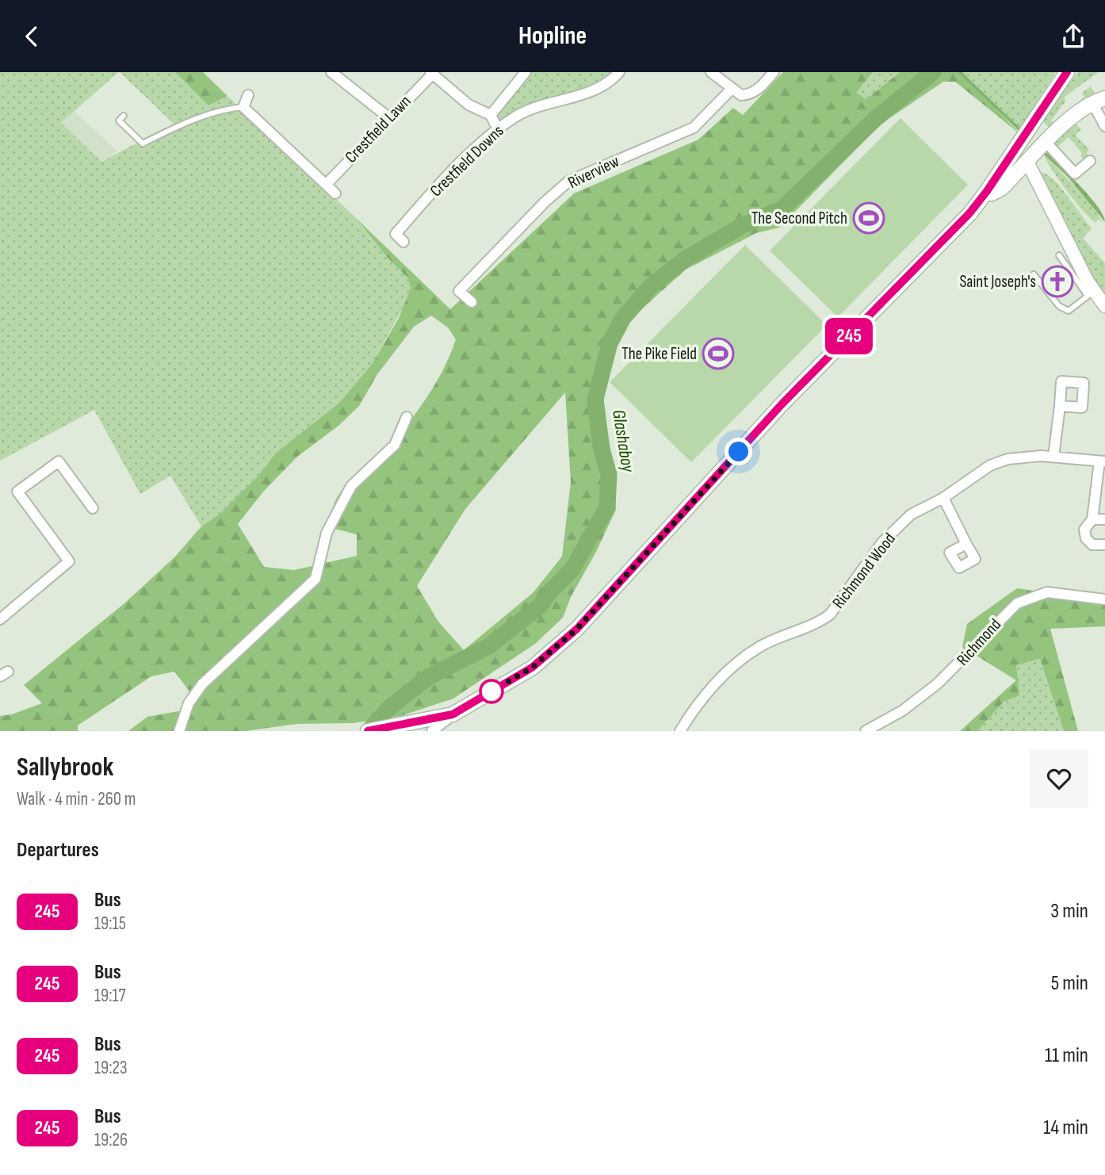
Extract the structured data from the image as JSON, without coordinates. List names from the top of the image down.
{
  "streets": {
    "street": [
      "Crestfield Lawn",
      "Crestfield Downs",
      "Riverview",
      "Richmond Wood",
      "Richmond"
    ]
  },
  "water": ["Glashaboy"],
  "places": {
    "sports": ["The Second Pitch", "The Pike Field"],
    "church": ["Saint Joseph's"]
  },
  "lines": ["bus line 245"],
  "page": {
    "header": "Hopline",
    "on_map": "245",
    "heading": [
      ["Sallybrook", "Walk · 4 min · 260 m"],
      "Departures"
    ],
    "list": [
      {
        "mark": "245",
        "name": "Bus",
        "note": "19:15",
        "value": "3 min"
      },
      {
        "mark": "245",
        "name": "Bus",
        "note": "19:17",
        "value": "5 min"
      },
      {
        "mark": "245",
        "name": "Bus",
        "note": "19:23",
        "value": "11 min"
      },
      {
        "mark": "245",
        "name": "Bus",
        "note": "19:26",
        "value": "14 min"
      }
    ]
  }
}
